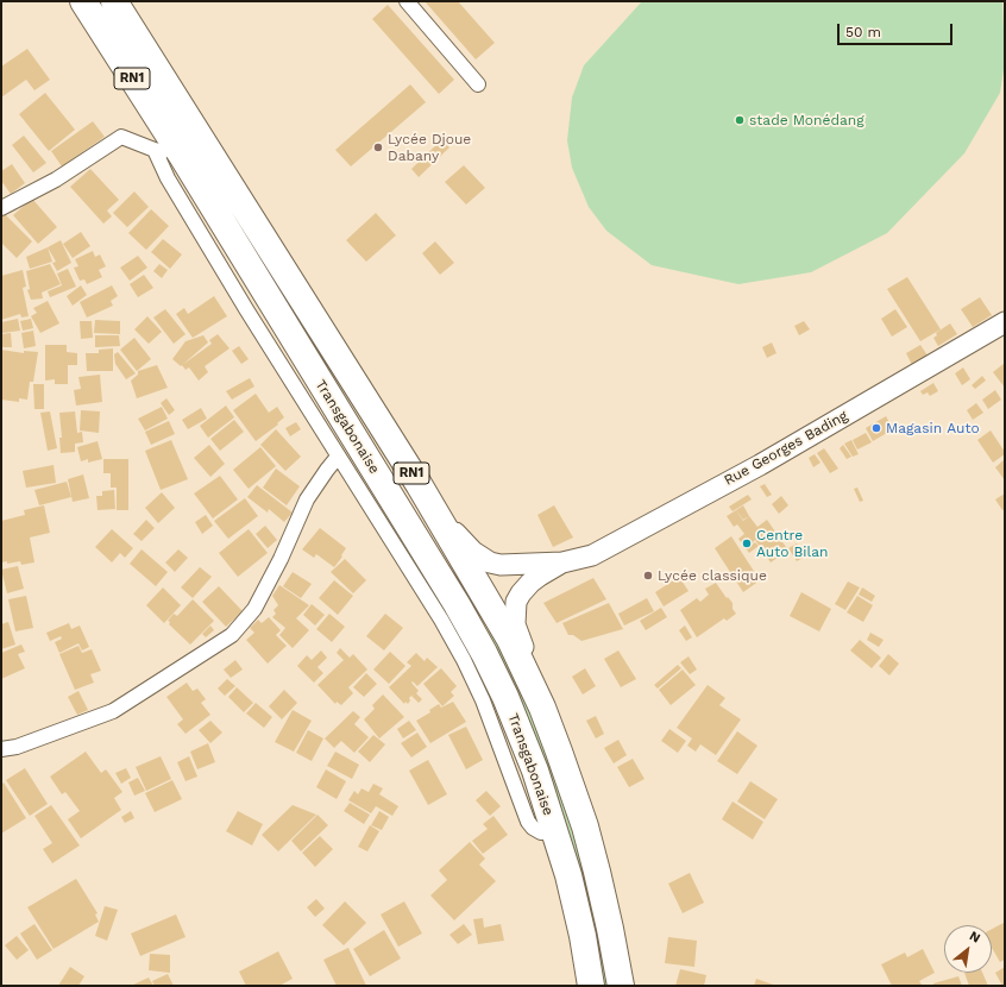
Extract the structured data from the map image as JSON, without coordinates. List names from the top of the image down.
{
  "streets": {
    "highway": ["RN1", "Transgabonaise"],
    "street": ["Rue Georges Bading"]
  },
  "places": [
    "stade Monédang",
    "Lycée Djoue Dabany",
    "Magasin Auto",
    "Centre Auto Bilan",
    "Lycée classique"
  ],
  "scale_bar": "50 m",
  "north": "top right"
}
